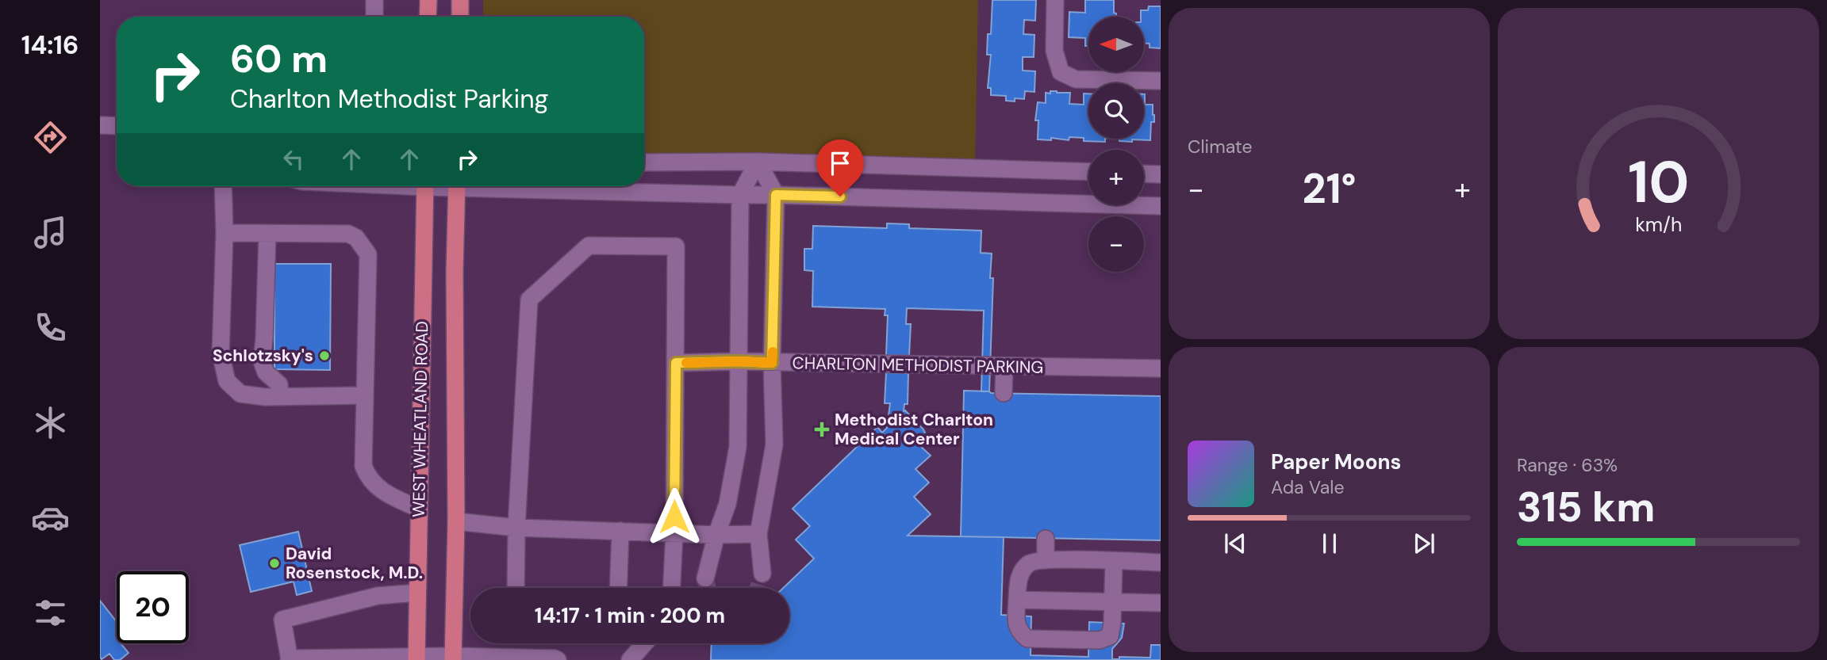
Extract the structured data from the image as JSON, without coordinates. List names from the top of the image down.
{
  "streets": {
    "main road": ["WEST WHEATLAND ROAD"],
    "street": ["CHARLTON METHODIST PARKING"]
  },
  "places": {
    "other": ["Schlotzsky's", "David Rosenstock, M.D."],
    "health": ["Methodist Charlton Medical Center"]
  },
  "north": "left",
  "page": {
    "tabs": "14:16",
    "tile": [
      "Climate",
      ["Range · 63%", "315 km"]
    ],
    "map_buttons": ["+", "−"],
    "turn": ["60 m", "Charlton Methodist Parking"],
    "heat": ["−", "21°", "+"],
    "song": ["Paper Moons", "Ada Vale"],
    "limit": "20",
    "trip": "14:17 · 1 min · 200 m",
    "gauge": ["10", "km/h"]
  }
}
